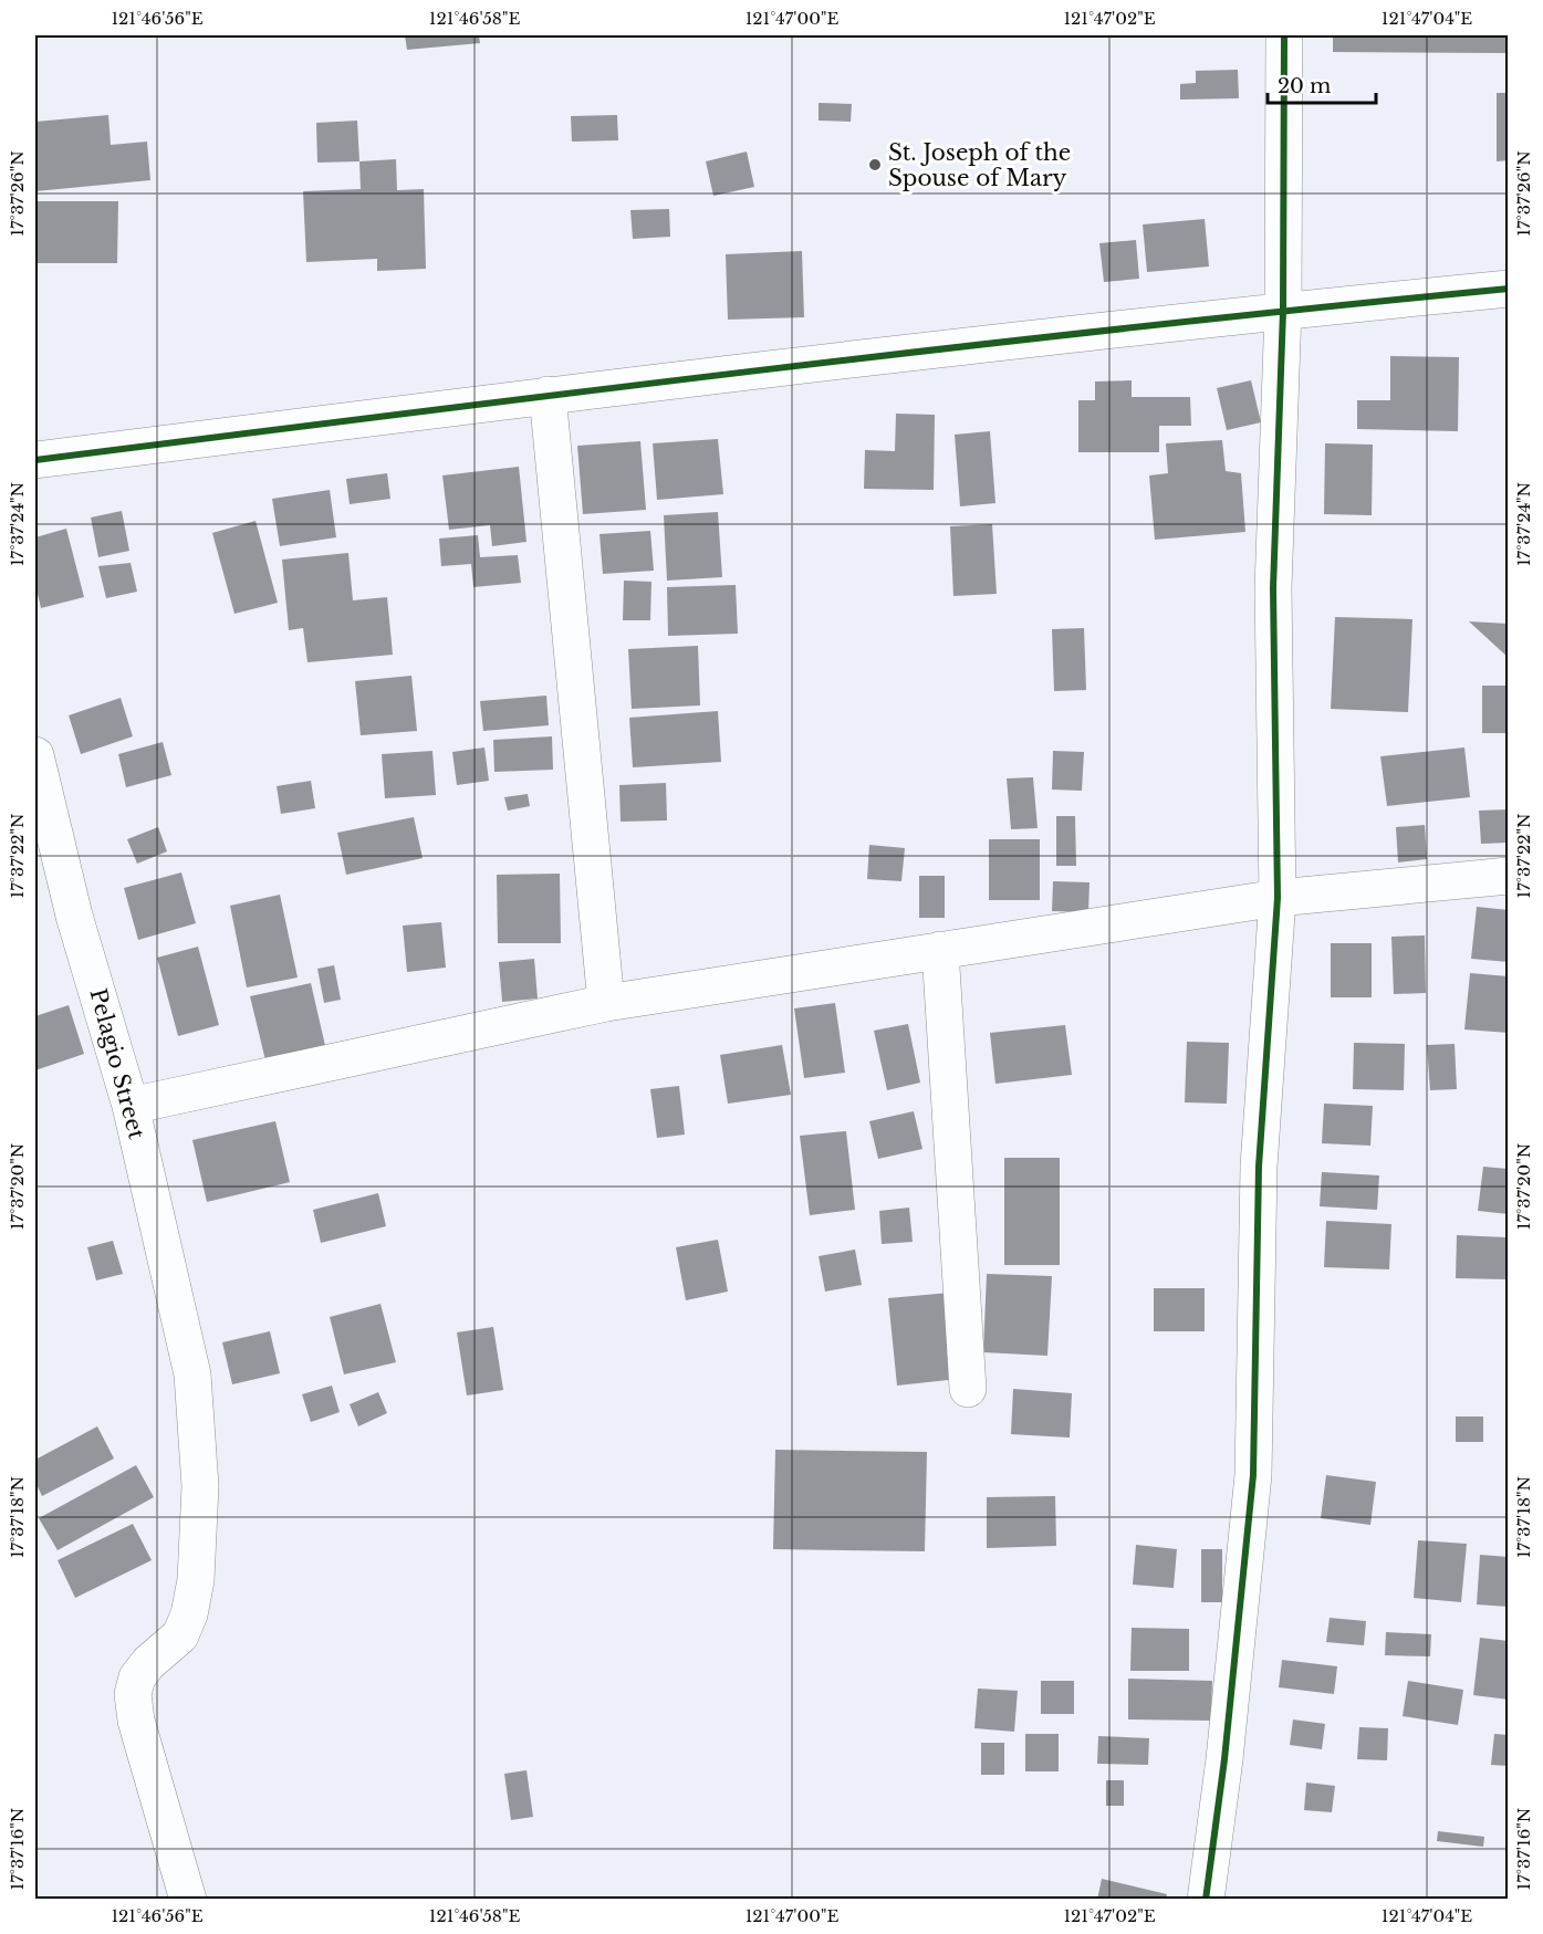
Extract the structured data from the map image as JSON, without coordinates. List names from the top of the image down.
{
  "streets": {
    "street": ["Pelagio Street"]
  },
  "places": ["St. Joseph of the Spouse of Mary"],
  "scale_bar": "20 m",
  "coordinates": [
    "121°46'56\"E",
    "121°46'58\"E",
    "121°47'00\"E",
    "121°47'02\"E",
    "121°47'04\"E",
    "17°37'26\"N",
    "17°37'24\"N",
    "17°37'22\"N",
    "17°37'20\"N",
    "17°37'18\"N",
    "17°37'16\"N"
  ]
}
